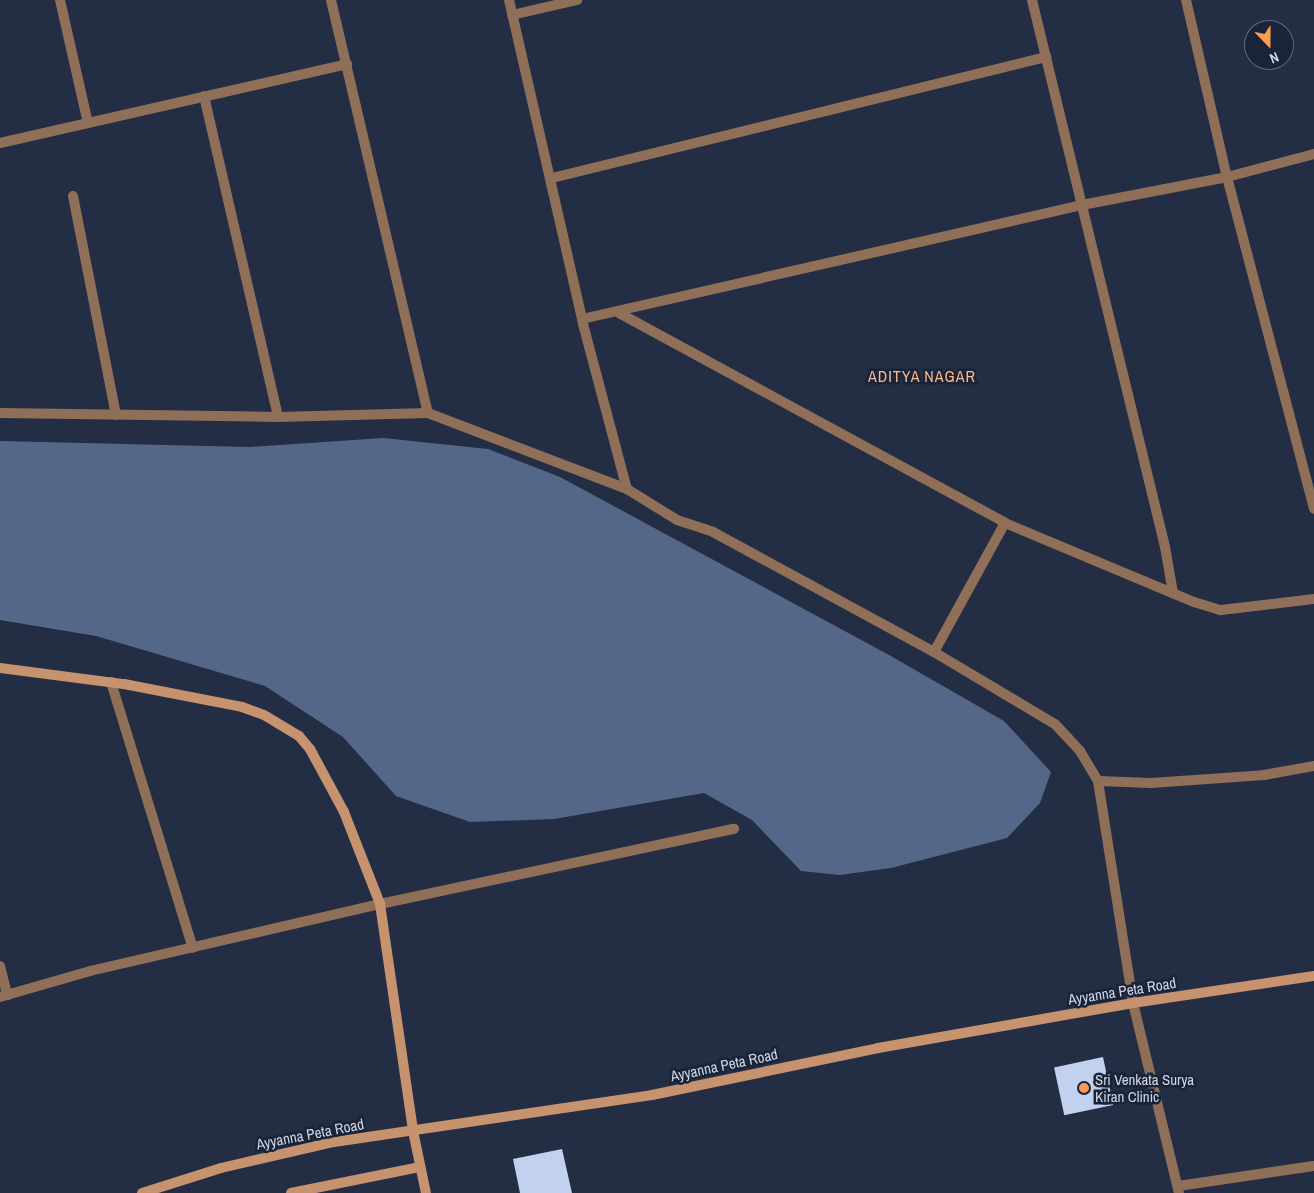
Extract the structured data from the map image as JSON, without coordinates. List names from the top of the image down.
{
  "streets": {
    "street": ["Ayyanna Peta Road"]
  },
  "districts": ["ADITYA NAGAR"],
  "places": ["Sri Venkata Surya Kiran Clinic"],
  "north": "bottom"
}
